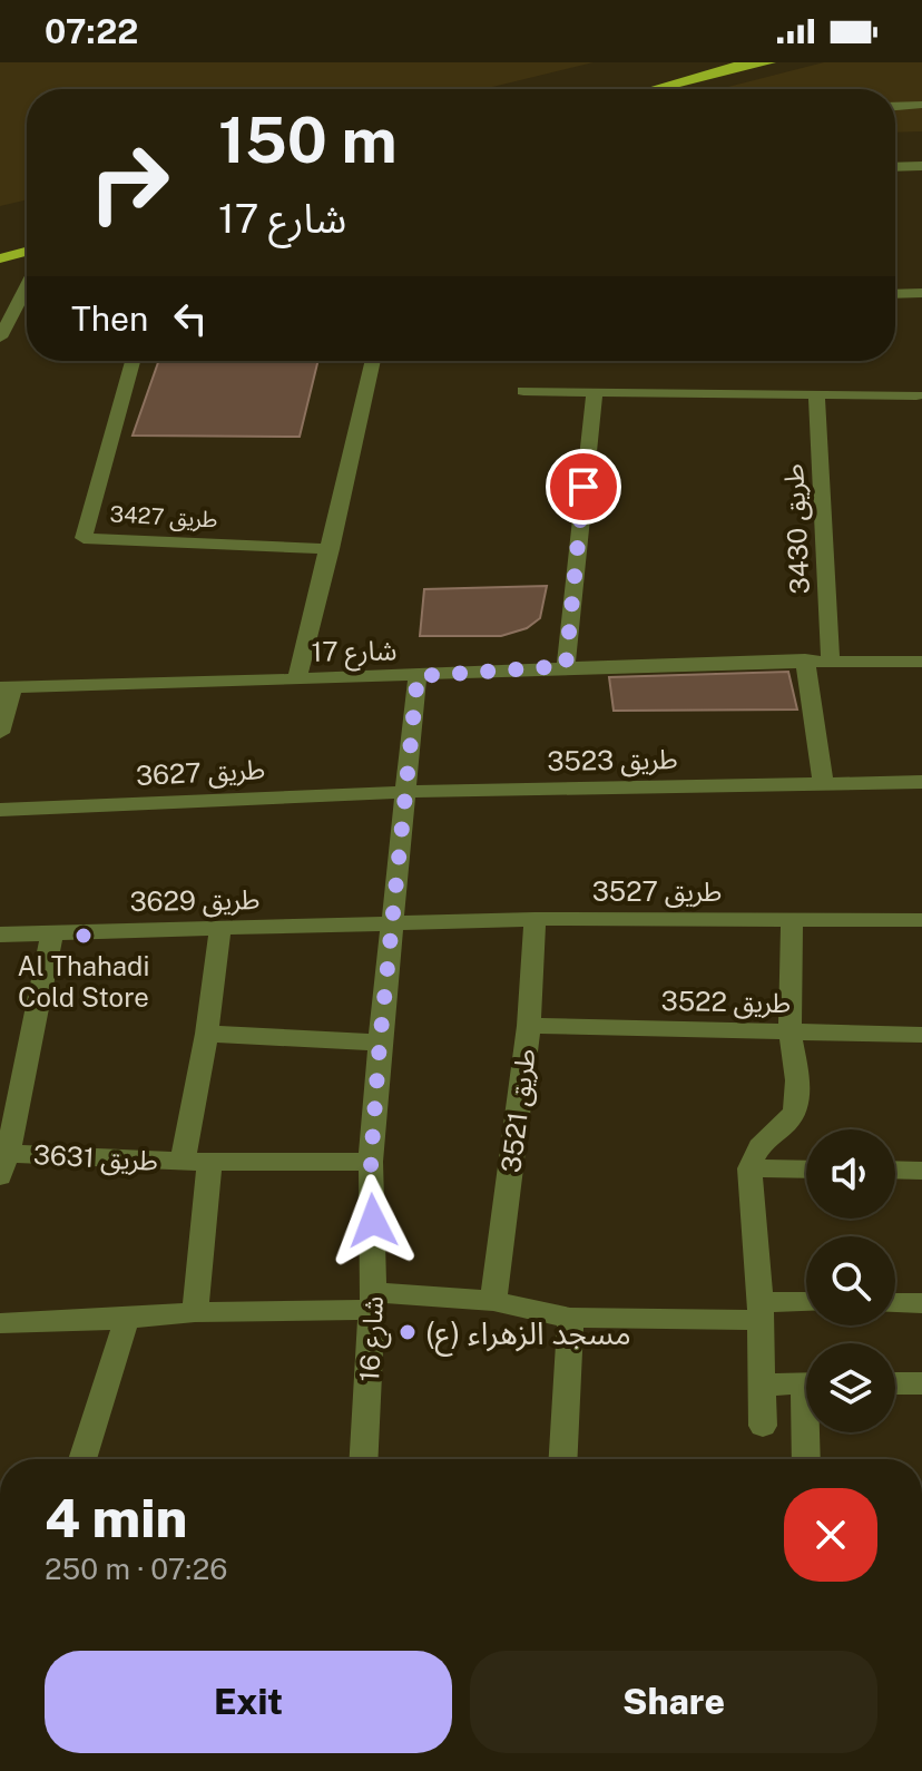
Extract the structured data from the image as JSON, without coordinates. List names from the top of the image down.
{
  "streets": {
    "street": [
      "طريق 3427",
      "طريق 3430",
      "شارع 17",
      "طريق 3523",
      "طريق 3627",
      "طريق 3527",
      "طريق 3629",
      "طريق 3522",
      "طريق 3521",
      "طريق 3631",
      "شارع 16"
    ]
  },
  "crossings": [
    ["طريق 3430", "شارع 17"],
    ["شارع 17", "شارع 16"],
    ["طريق 3523", "طريق 3627"],
    ["طريق 3523", "شارع 16"],
    ["طريق 3627", "شارع 16"],
    ["طريق 3527", "طريق 3629"],
    ["طريق 3527", "طريق 3521"],
    ["طريق 3527", "شارع 16"],
    ["طريق 3629", "طريق 3631"],
    ["طريق 3629", "شارع 16"],
    ["طريق 3522", "طريق 3521"],
    ["طريق 3631", "شارع 16"]
  ],
  "places": ["Al Thahadi Cold Store", "مسجد الزهراء (ع)"],
  "page": {
    "status": "07:22",
    "turn": ["150 m", "شارع 17"],
    "then": "Then",
    "heading": ["4 min", "250 m · 07:26"],
    "buttons": ["Exit", "Share"]
  }
}
